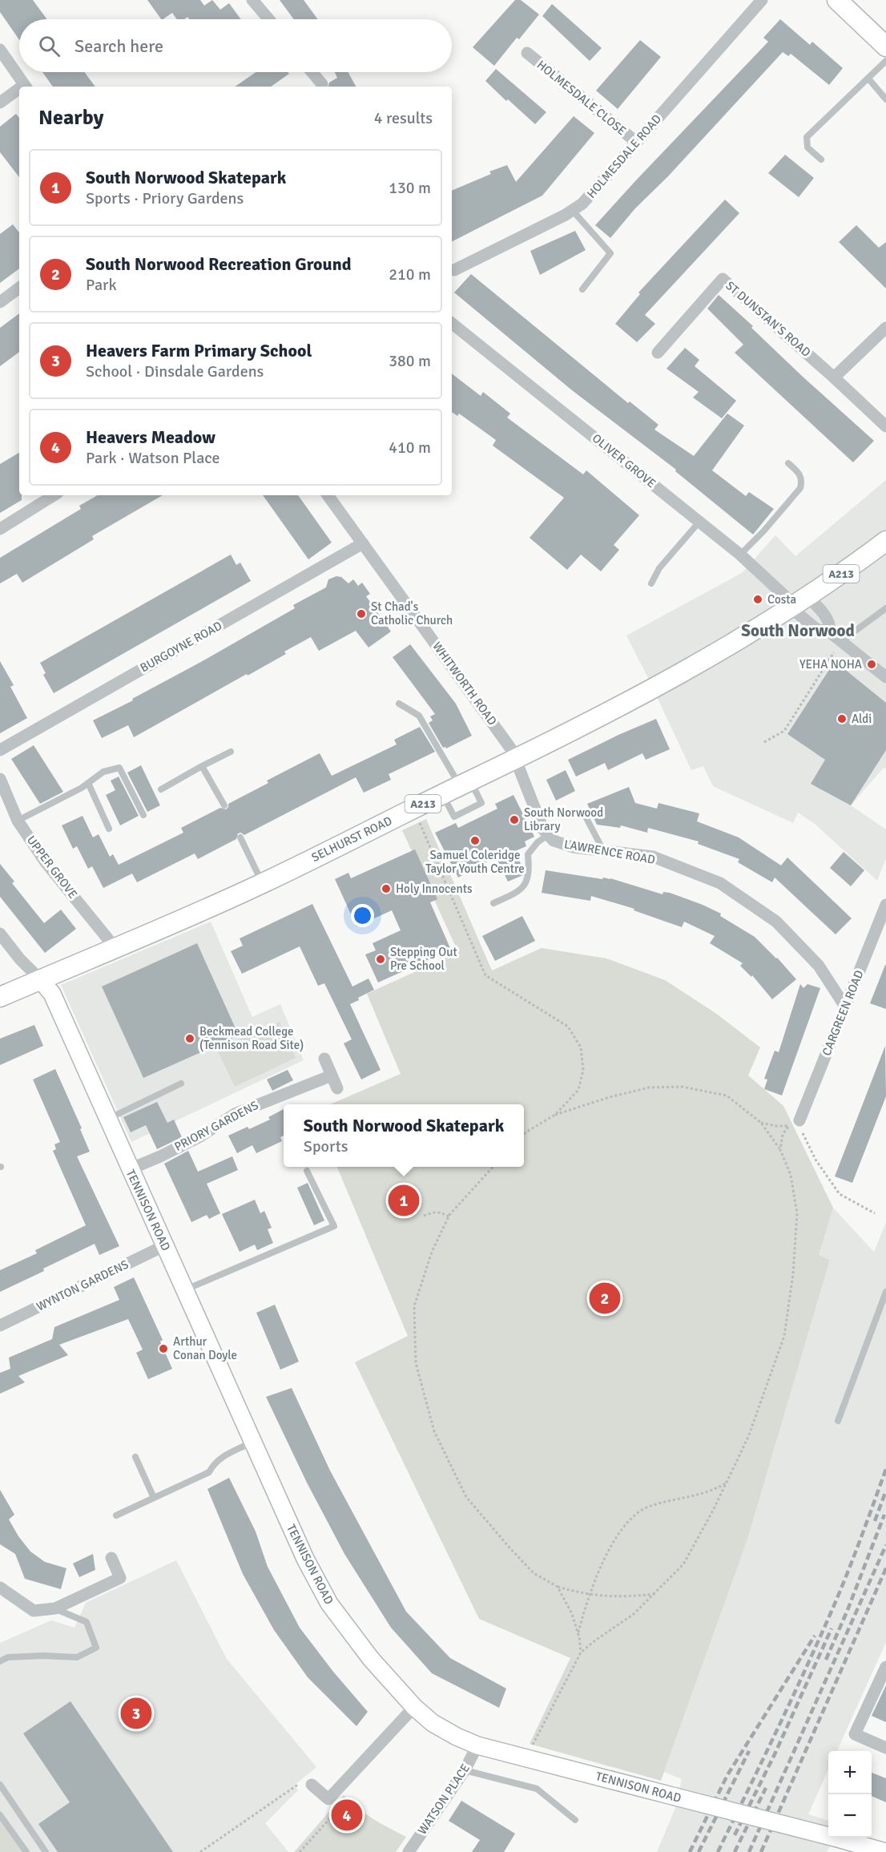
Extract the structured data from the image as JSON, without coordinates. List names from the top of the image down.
{
  "streets": {
    "main road": ["A213", "SELHURST ROAD"],
    "street": [
      "HOLMESDALE CLOSE",
      "HOLMESDALE ROAD",
      "ST DUNSTAN'S ROAD",
      "OLIVER GROVE",
      "BURGOYNE ROAD",
      "WHITWORTH ROAD",
      "LAWRENCE ROAD",
      "UPPER GROVE",
      "CARGREEN ROAD",
      "PRIORY GARDENS",
      "TENNISON ROAD",
      "WYNTON GARDENS",
      "WATSON PLACE"
    ]
  },
  "crossings": [
    ["HOLMESDALE CLOSE", "HOLMESDALE ROAD"],
    ["OLIVER GROVE", "A213"],
    ["OLIVER GROVE", "SELHURST ROAD"],
    ["A213", "SELHURST ROAD"],
    ["BURGOYNE ROAD", "WHITWORTH ROAD"],
    ["WHITWORTH ROAD", "SELHURST ROAD"],
    ["WHITWORTH ROAD", "LAWRENCE ROAD"],
    ["SELHURST ROAD", "LAWRENCE ROAD"],
    ["SELHURST ROAD", "UPPER GROVE"],
    ["SELHURST ROAD", "TENNISON ROAD"],
    ["LAWRENCE ROAD", "CARGREEN ROAD"],
    ["PRIORY GARDENS", "TENNISON ROAD"],
    ["TENNISON ROAD", "WYNTON GARDENS"],
    ["TENNISON ROAD", "WATSON PLACE"]
  ],
  "districts": ["South Norwood"],
  "places": [
    "Costa",
    "St Chad's Catholic Church",
    "YEHA NOHA",
    "Aldi",
    "South Norwood Library",
    "Samuel Coleridge Taylor Youth Centre",
    "Holy Innocents",
    "Stepping Out Pre School",
    "Beckmead College (Tennison Road Site)",
    "Arthur Conan Doyle"
  ],
  "page": {
    "search": "Search here",
    "heading": ["Nearby", "4 results"],
    "list": [
      {
        "mark": "1",
        "name": "South Norwood Skatepark",
        "note": "Sports · Priory Gardens",
        "value": "130 m"
      },
      {
        "mark": "2",
        "name": "South Norwood Recreation Ground",
        "note": "Park",
        "value": "210 m"
      },
      {
        "mark": "3",
        "name": "Heavers Farm Primary School",
        "note": "School · Dinsdale Gardens",
        "value": "380 m"
      },
      {
        "mark": "4",
        "name": "Heavers Meadow",
        "note": "Park · Watson Place",
        "value": "410 m"
      }
    ],
    "popup": ["South Norwood Skatepark", "Sports"],
    "pins": [
      "1",
      "2",
      "3",
      "4"
    ],
    "map_buttons": ["+", "−"]
  }
}
